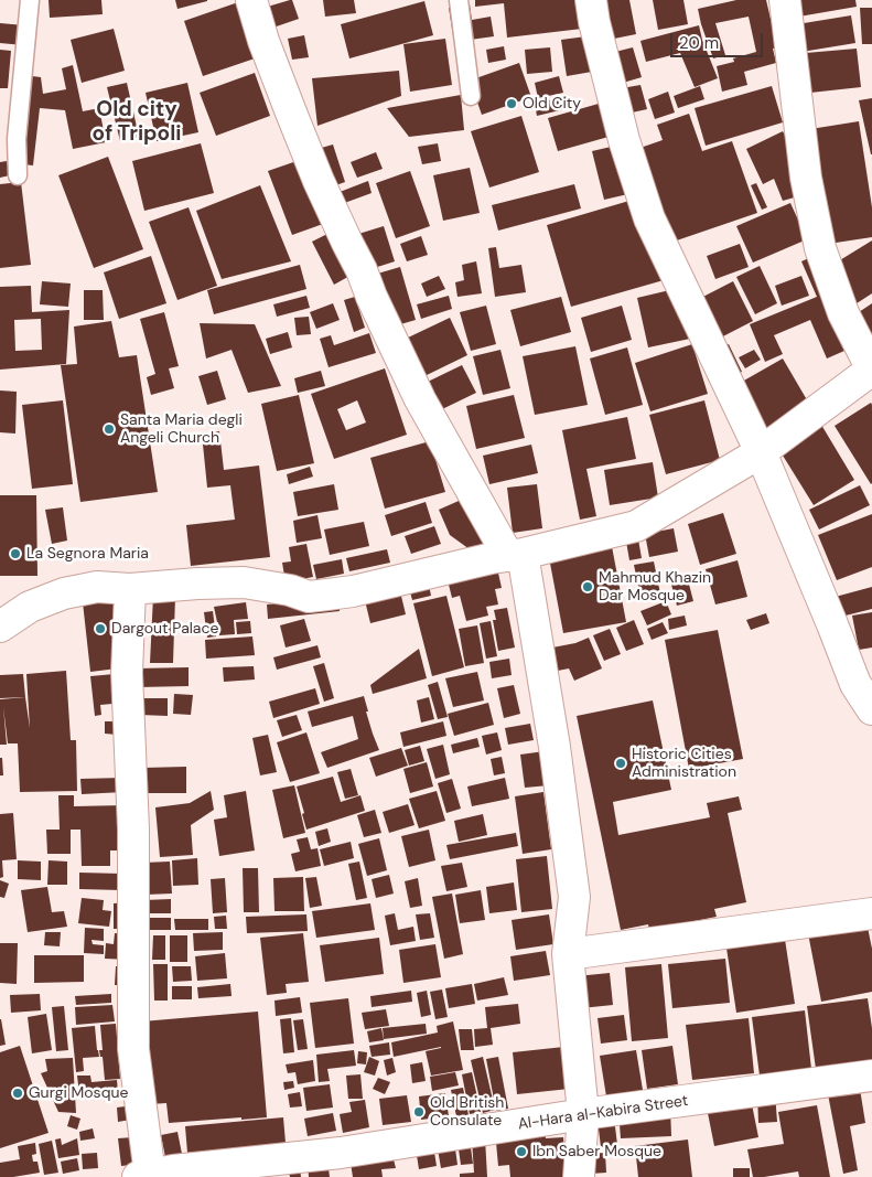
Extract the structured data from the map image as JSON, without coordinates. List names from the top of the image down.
{
  "streets": {
    "street": ["Al-Hara al-Kabira Street"]
  },
  "districts": ["Old city of Tripoli"],
  "places": [
    "Old City",
    "Santa Maria degli Angeli Church",
    "La Segnora Maria",
    "Mahmud Khazin Dar Mosque",
    "Dargout Palace",
    "Historic Cities Administration",
    "Gurgi Mosque",
    "Old British Consulate",
    "Ibn Saber Mosque"
  ],
  "scale_bar": "20 m"
}
